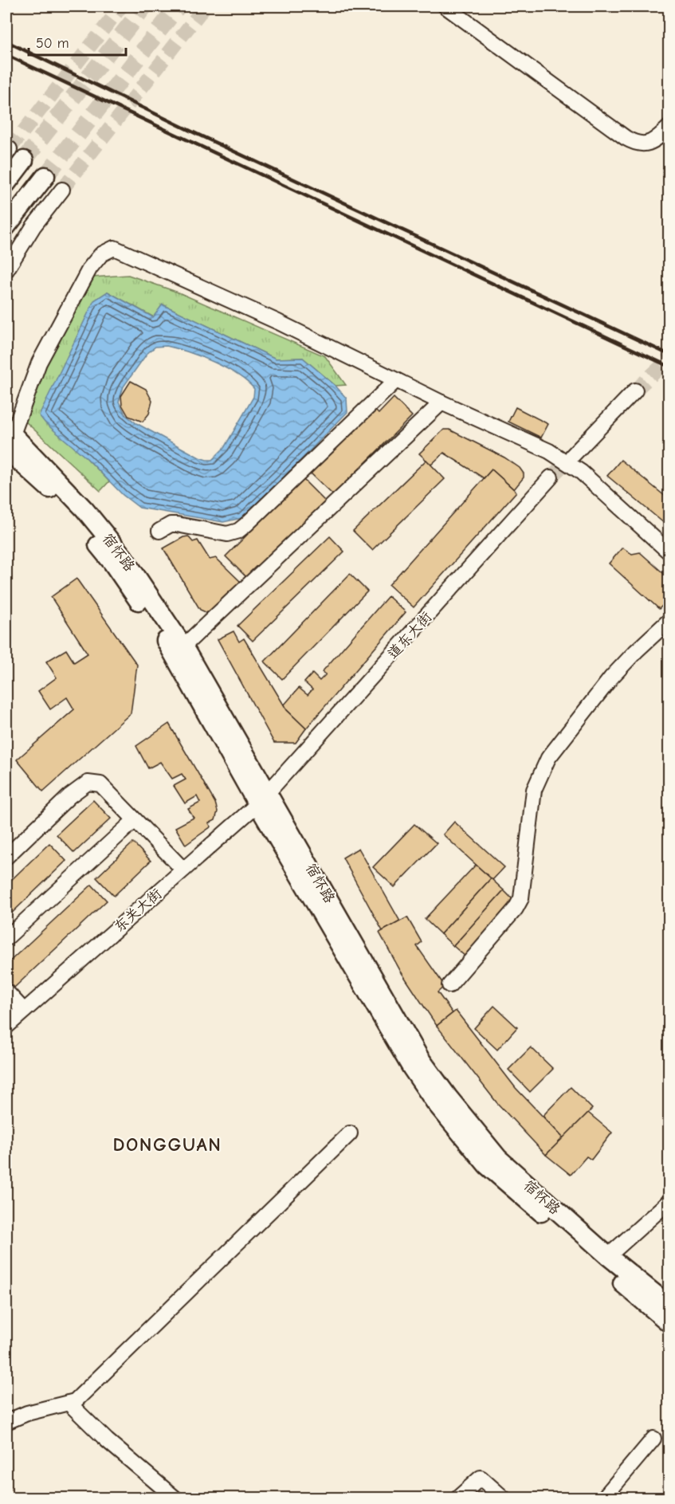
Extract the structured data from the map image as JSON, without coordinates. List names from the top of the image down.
{
  "streets": {
    "main road": ["宿怀路"],
    "street": ["道东大街", "东关大街"]
  },
  "crossings": [
    ["宿怀路", "道东大街"],
    ["宿怀路", "东关大街"],
    ["道东大街", "东关大街"]
  ],
  "districts": ["DONGGUAN"],
  "scale_bar": "50 m"
}
